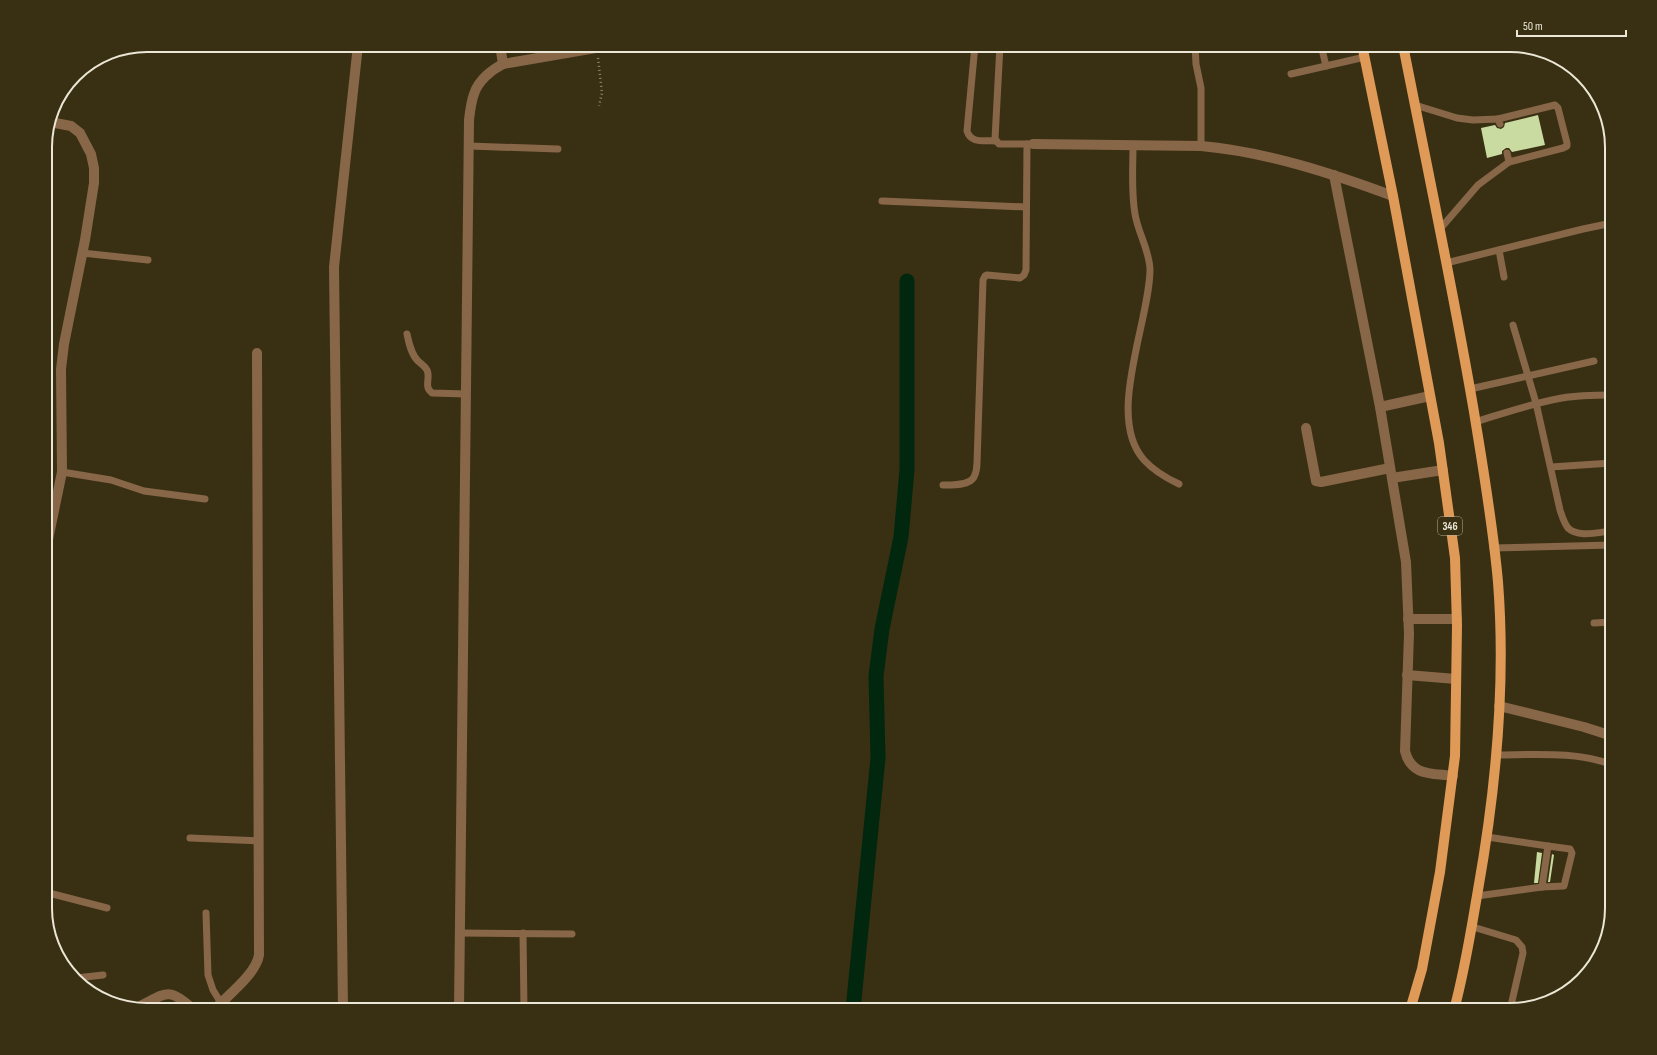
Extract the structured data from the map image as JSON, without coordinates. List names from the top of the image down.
{
  "streets": {
    "main road": ["346"]
  },
  "scale_bar": "50 m"
}
